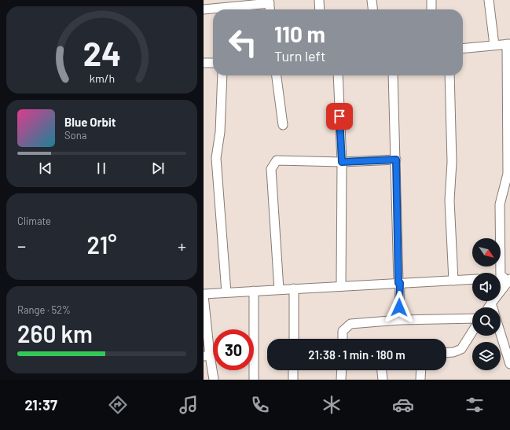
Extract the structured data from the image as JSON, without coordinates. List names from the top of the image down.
{
  "north": "bottom right",
  "page": {
    "turn": ["110 m", "Turn left"],
    "song": ["Blue Orbit", "Sona"],
    "tile": [
      "Climate",
      ["Range · 52%", "260 km"]
    ],
    "heat": ["−", "21°", "+"],
    "limit": "30",
    "trip": "21:38 · 1 min · 180 m",
    "tabs": "21:37",
    "gauge": ["24", "km/h"]
  }
}
